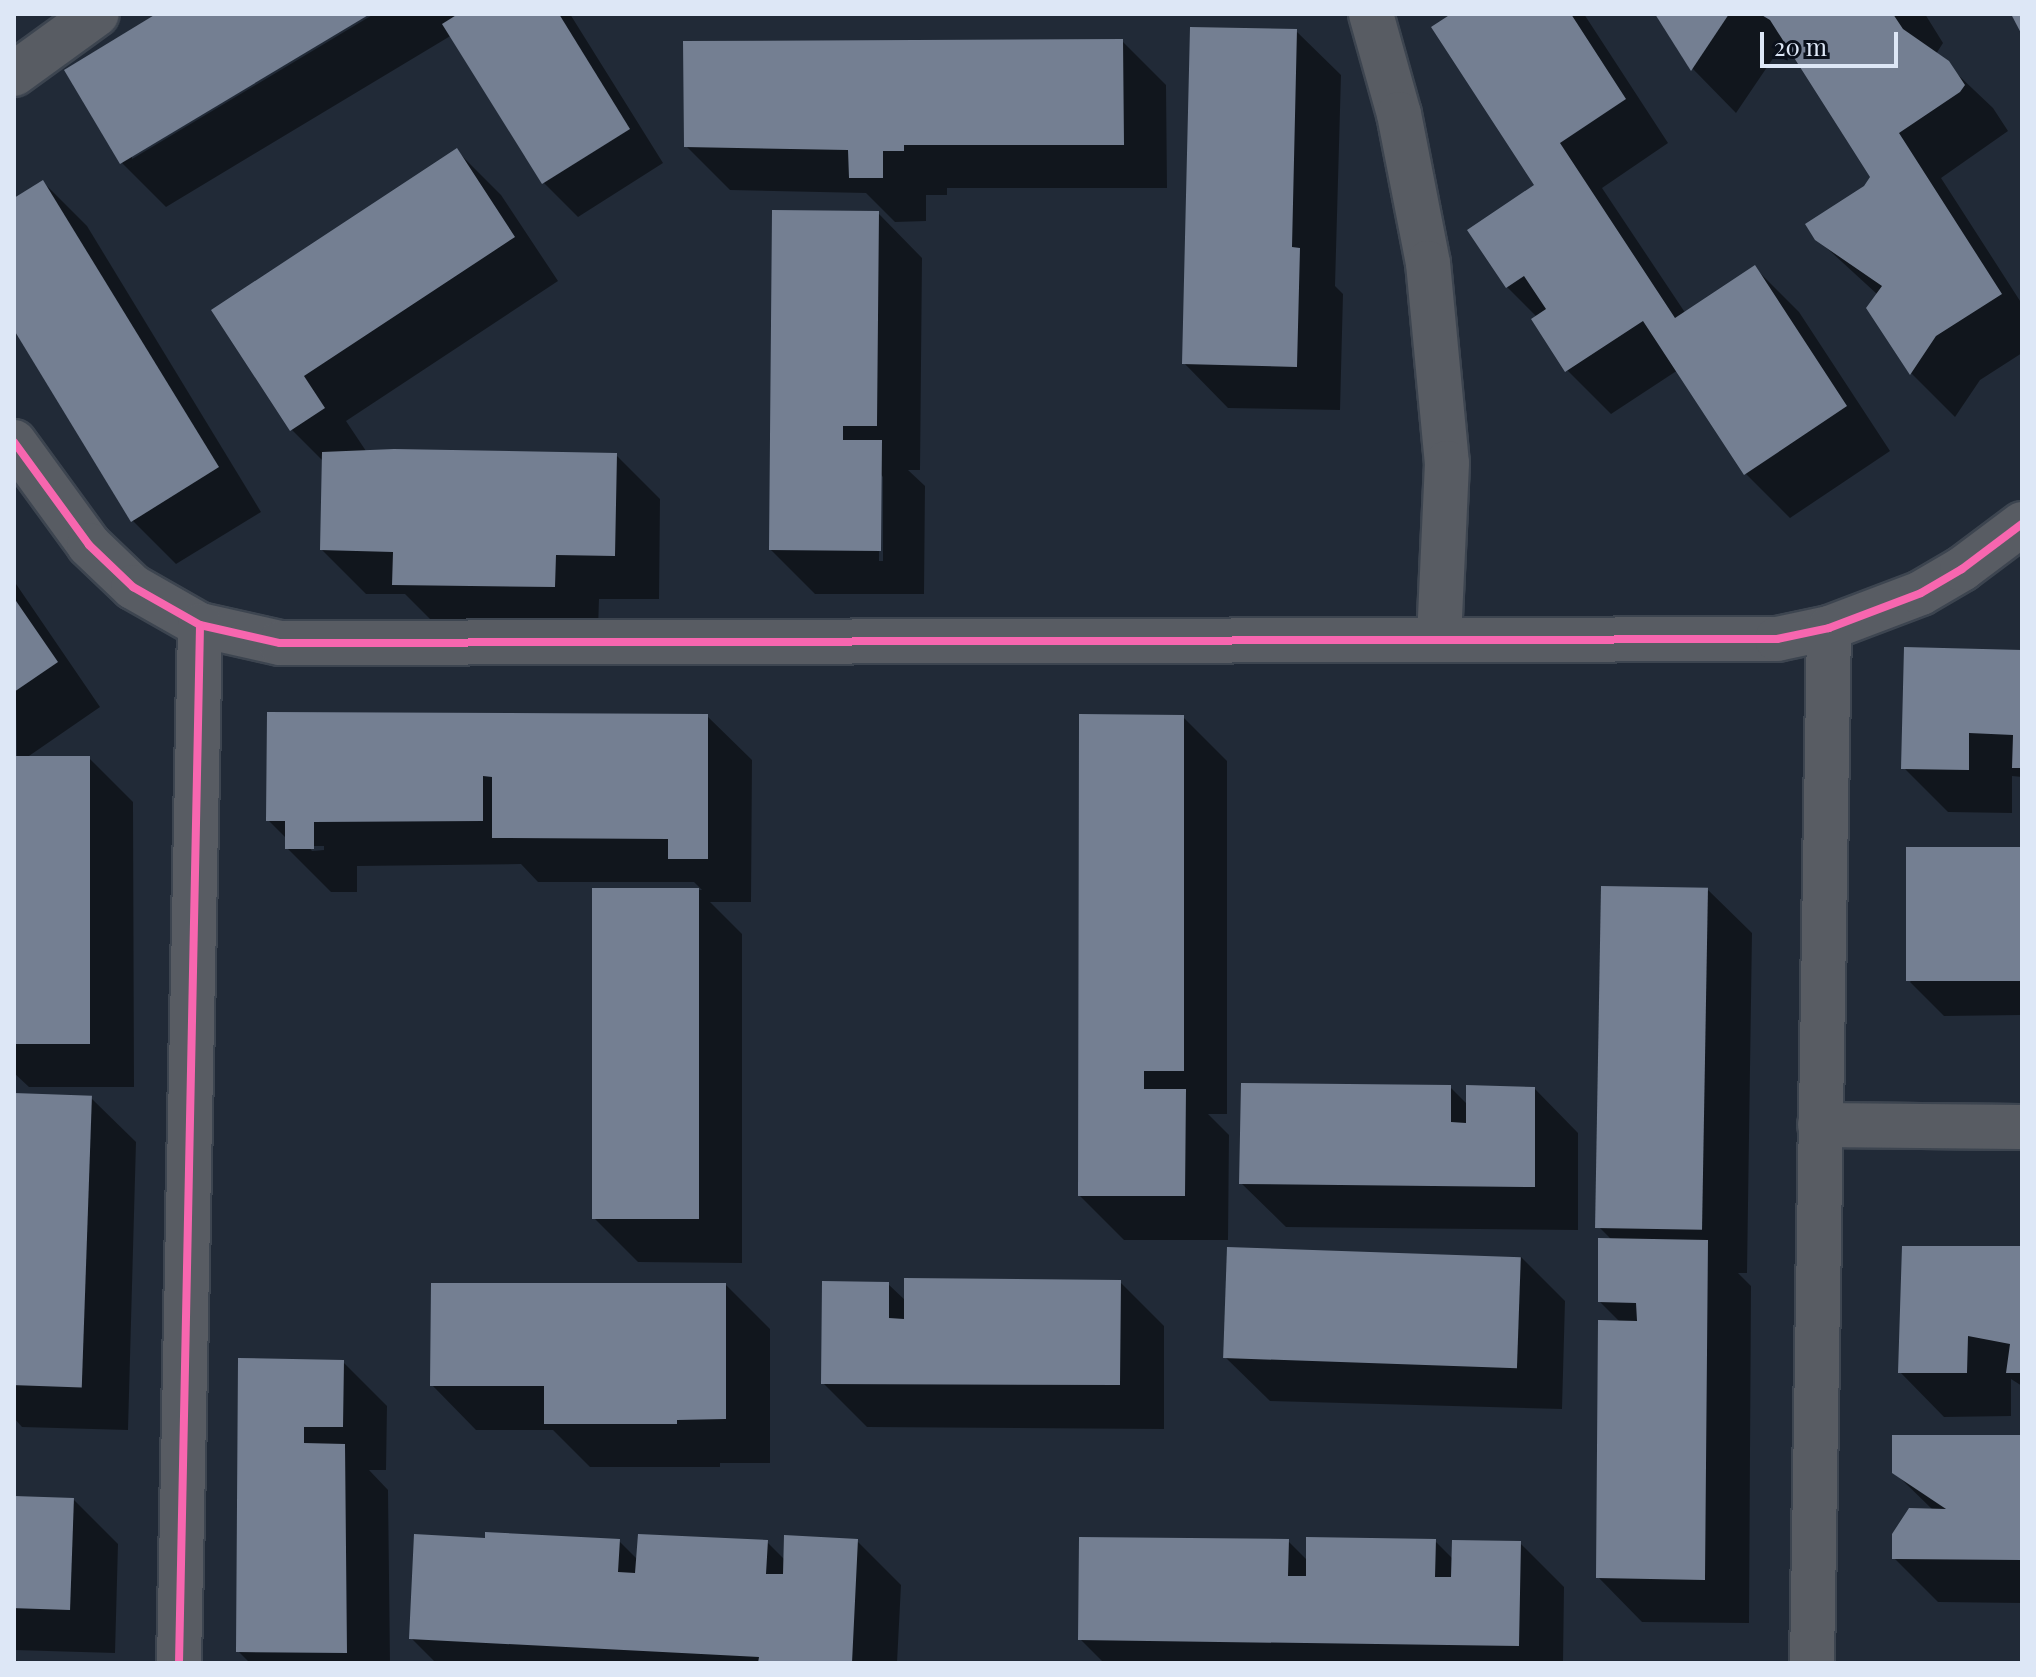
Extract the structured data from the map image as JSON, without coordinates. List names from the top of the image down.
{
  "scale_bar": "20 m"
}
